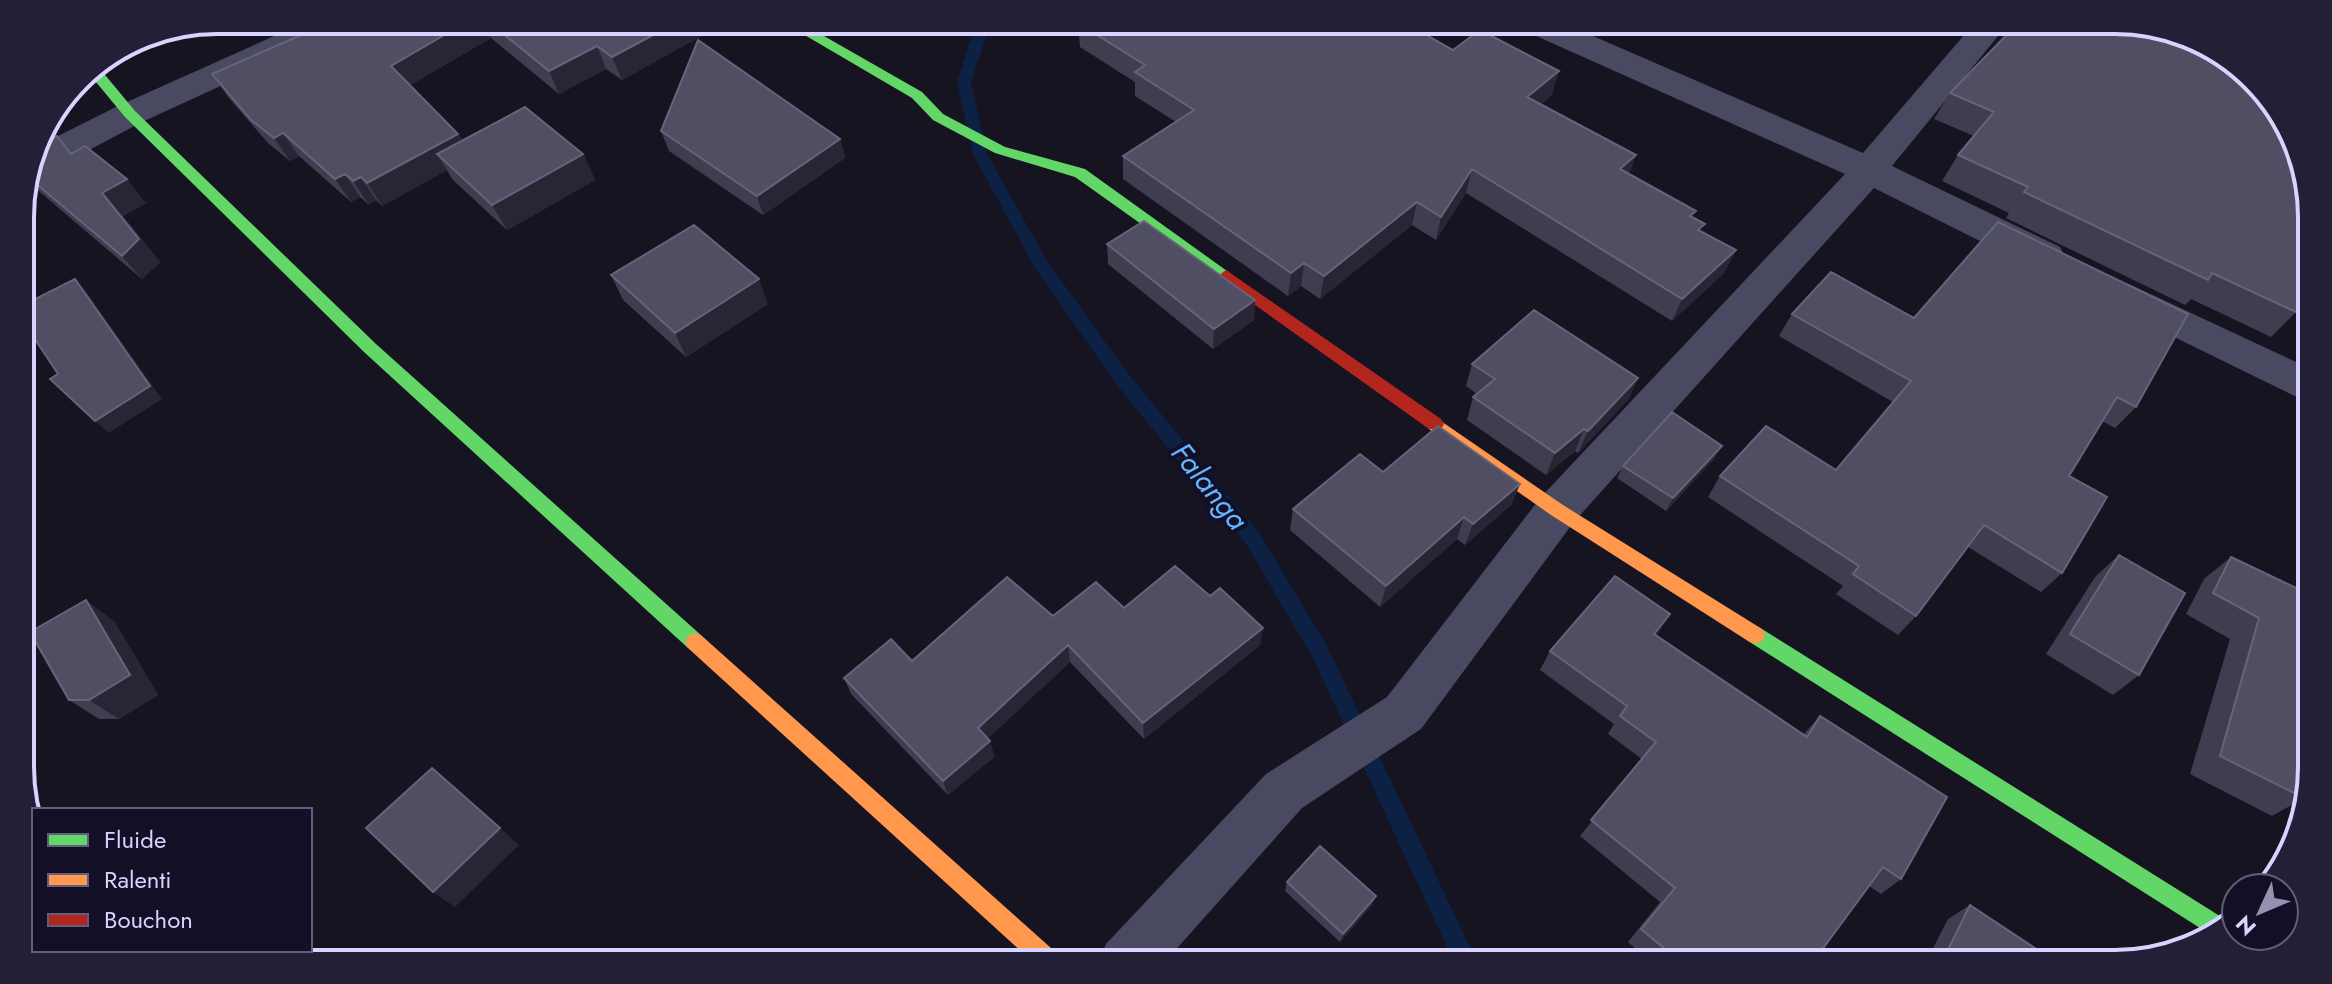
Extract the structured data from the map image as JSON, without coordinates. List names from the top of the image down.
{
  "water": ["Falanga"],
  "legend": ["Fluide", "Ralenti", "Bouchon"],
  "north": "bottom left"
}
